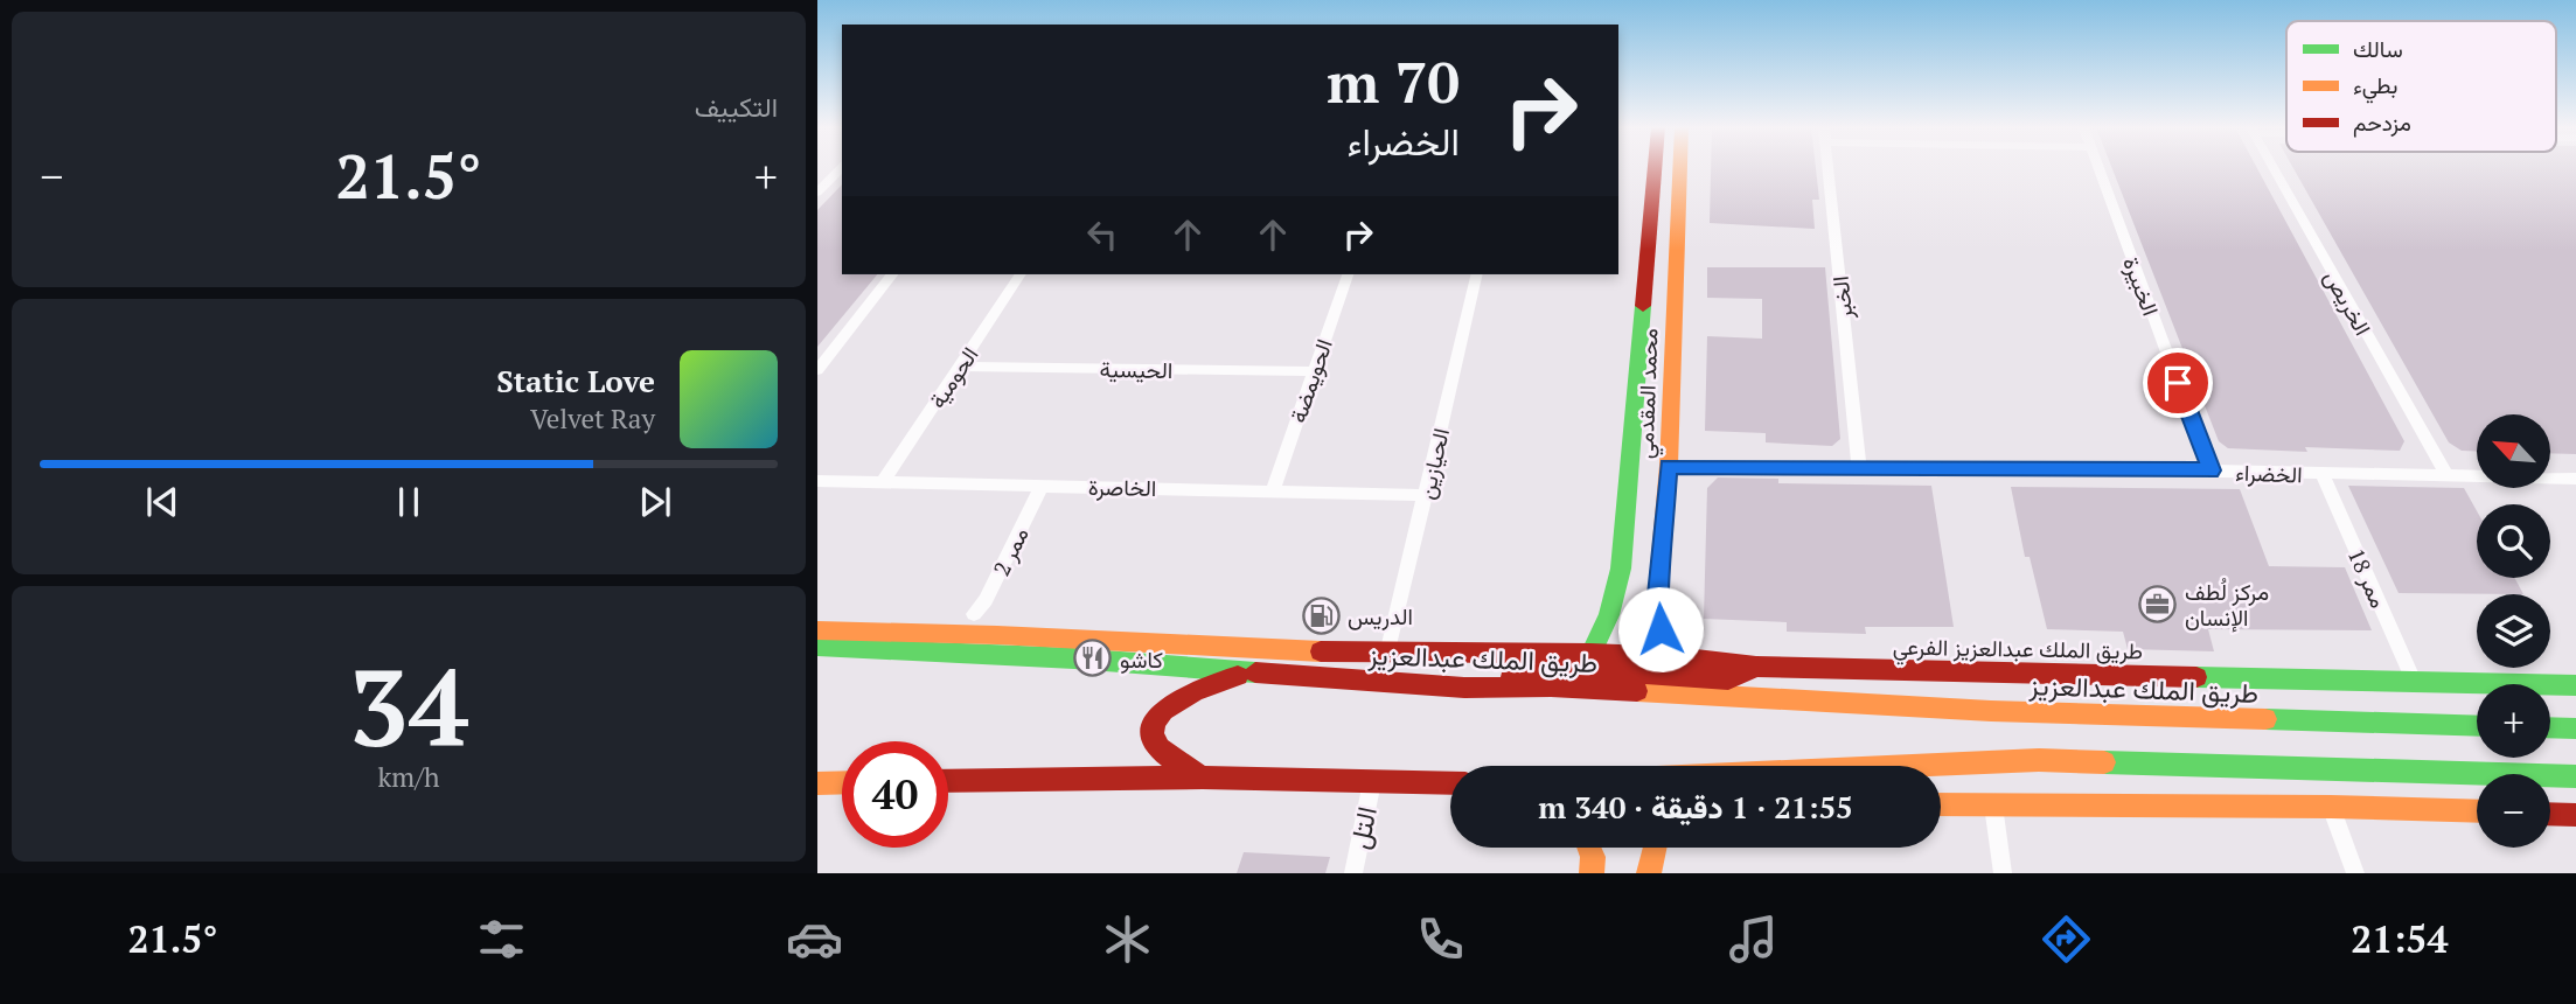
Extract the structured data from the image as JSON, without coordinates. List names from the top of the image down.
{
  "streets": {
    "street": [
      "الخبيرة",
      "الخبر",
      "الخريص",
      "الحيسية",
      "الحومية",
      "الحويمضة",
      "محمد المقدمي",
      "الحيازين",
      "الخضراء",
      "الخاصرة",
      "ممر 2",
      "ممر 18",
      "طريق الملك عبدالعزيز الفرعي",
      "طريق الملك عبدالعزيز",
      "التل"
    ]
  },
  "crossings": [
    ["الخبيرة", "الخضراء"],
    ["الخبر", "الخضراء"],
    ["الخريص", "الخضراء"],
    ["الحيسية", "الحومية"],
    ["الحيسية", "الحويمضة"],
    ["الحومية", "الخاصرة"],
    ["الحويمضة", "الخاصرة"],
    ["محمد المقدمي", "الخضراء"],
    ["الحيازين", "الخاصرة"],
    ["الخضراء", "ممر 18"],
    ["الخاصرة", "ممر 2"],
    ["ممر 18", "طريق الملك عبدالعزيز الفرعي"],
    ["طريق الملك عبدالعزيز الفرعي", "طريق الملك عبدالعزيز"]
  ],
  "places": {
    "office": ["مركز لُطف الإنسان"],
    "fuel station": ["الدريس"],
    "restaurant": ["كاشو"]
  },
  "legend": ["سالك", "بطيء", "مزدحم"],
  "north": "top left",
  "page": {
    "tile": [
      "التكييف",
      ["34", "km/h"]
    ],
    "turn": ["70 m", "الخضراء"],
    "heat": ["−", "21.5°", "+"],
    "song": ["Static Love", "Velvet Ray"],
    "map_buttons": ["+", "−"],
    "limit": "40",
    "trip": "21:55 · 1 دقيقة · 340 m",
    "tabs": ["21:54", "21.5°"]
  }
}
